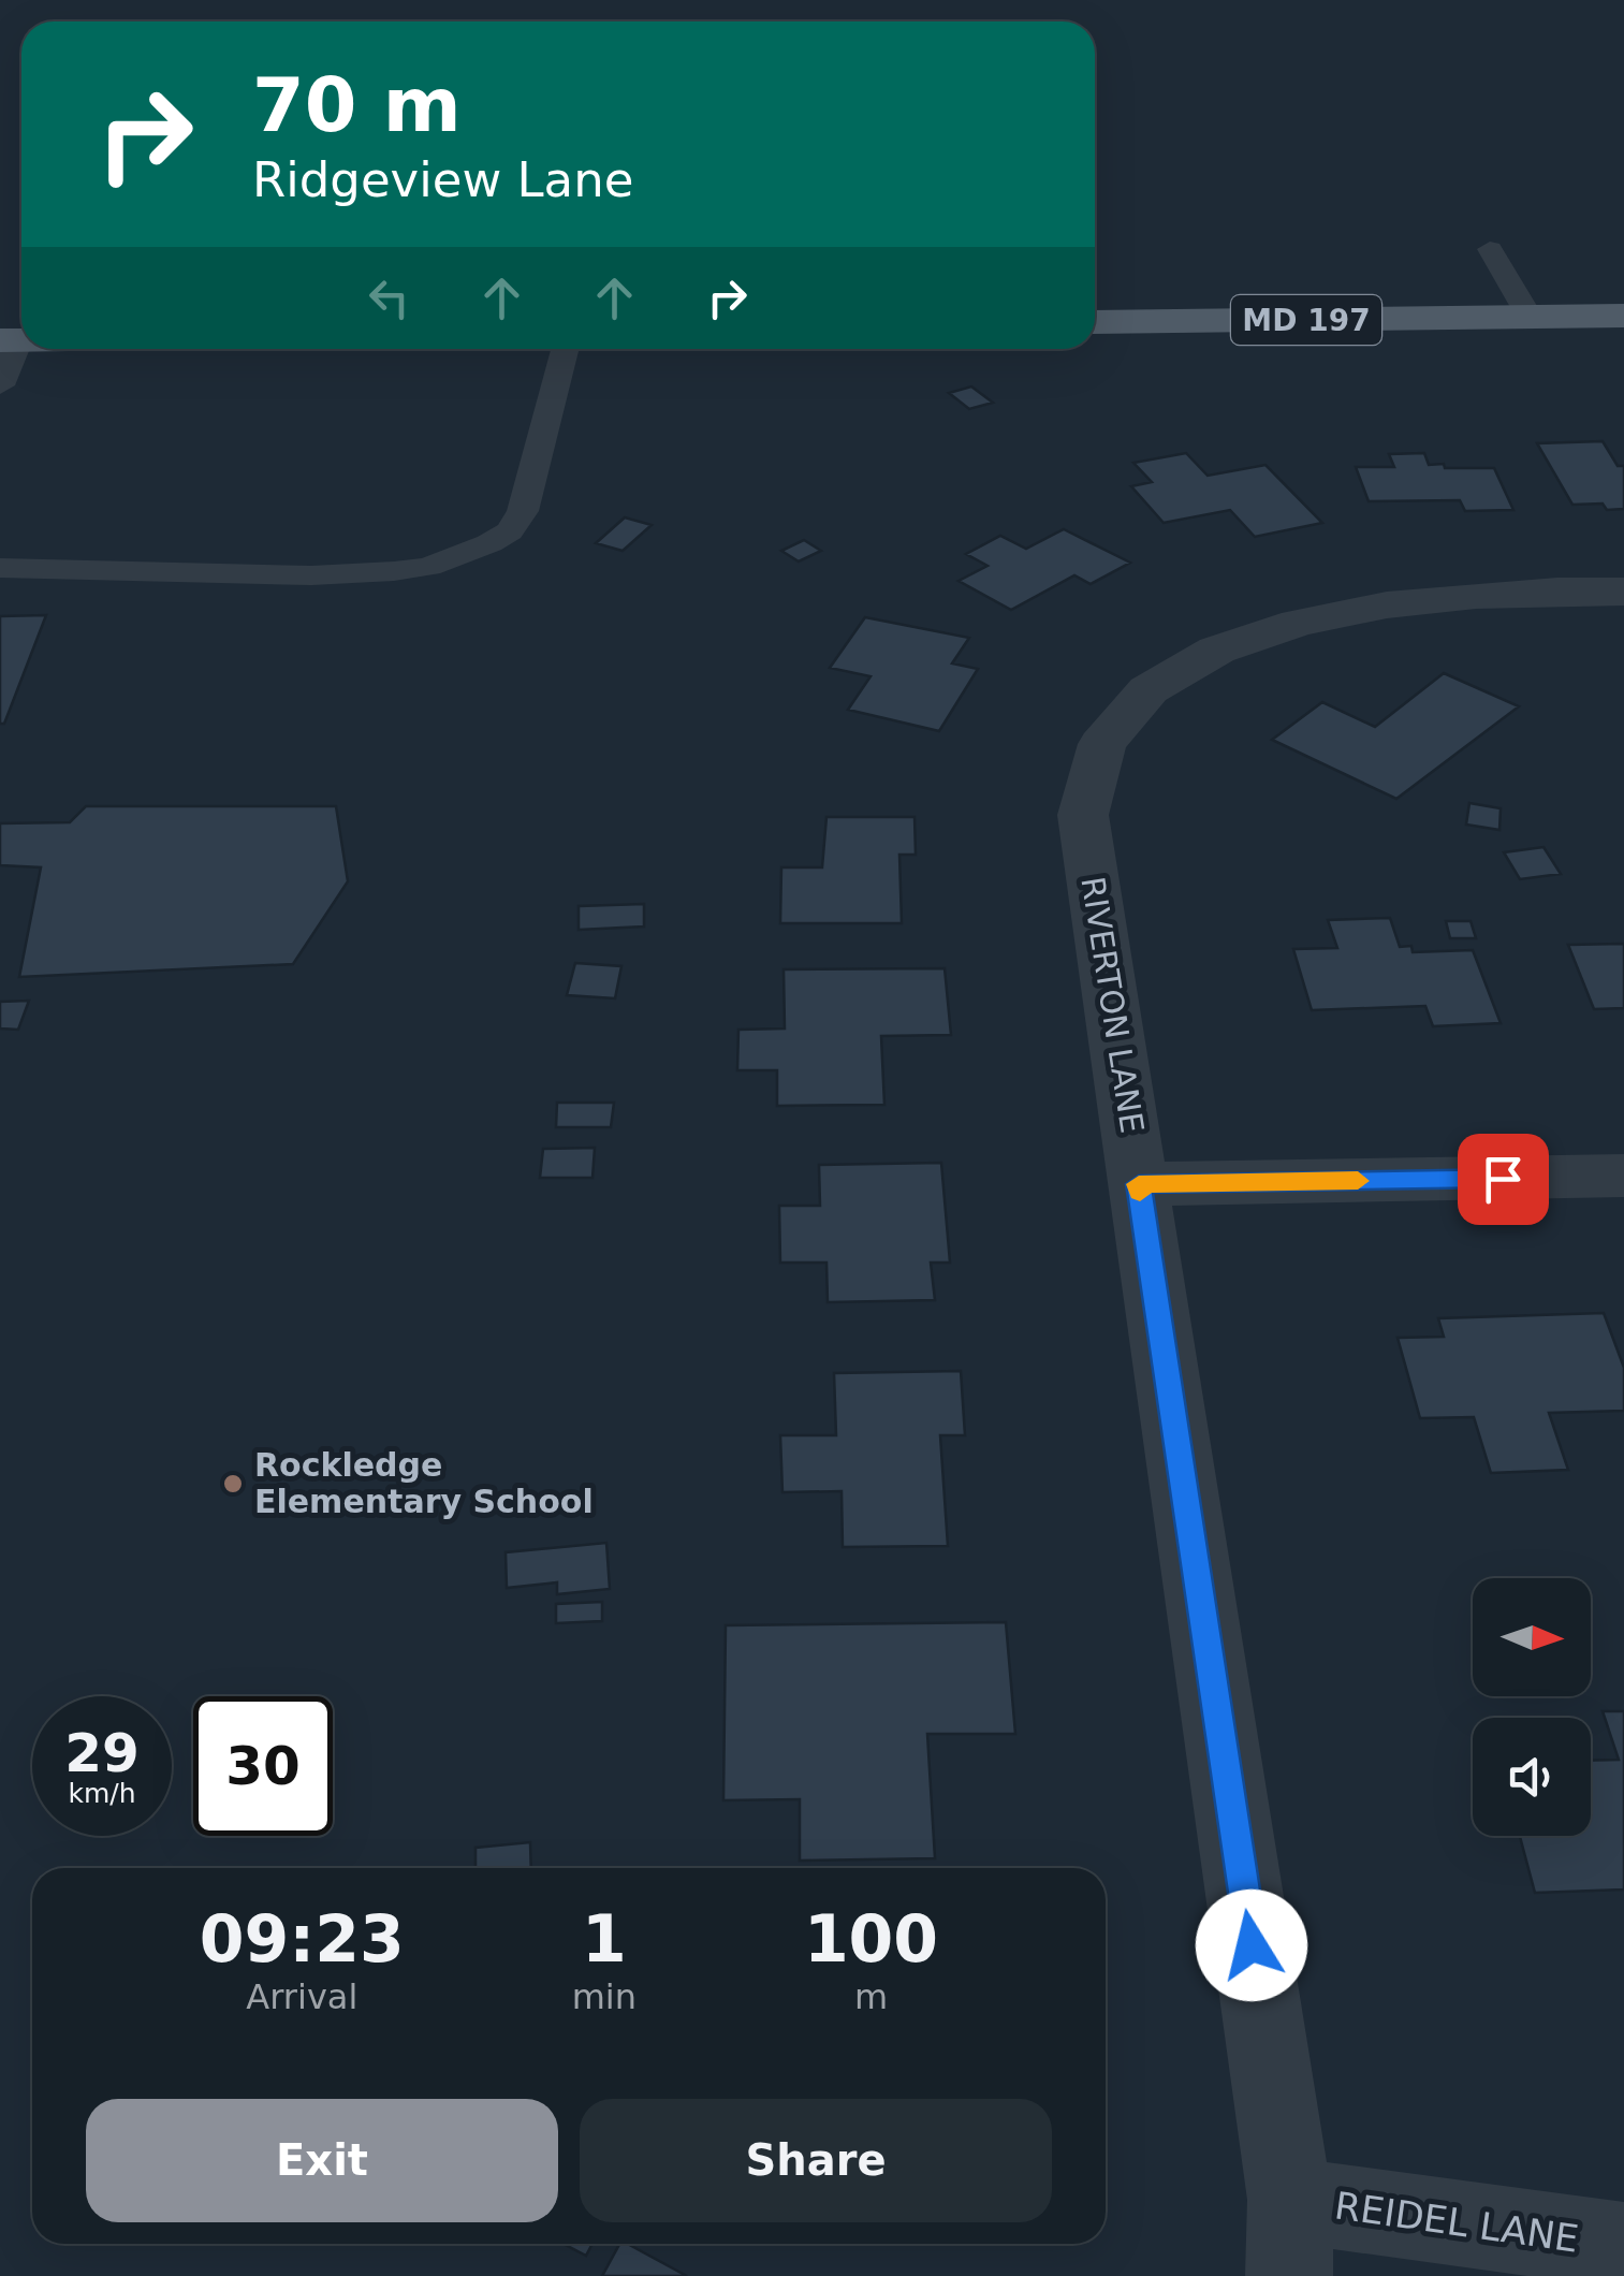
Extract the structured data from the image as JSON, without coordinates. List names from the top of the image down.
{
  "streets": {
    "main road": ["MD 197"],
    "street": ["RIVERTON LANE", "REIDEL LANE"]
  },
  "crossings": [
    ["RIVERTON LANE", "REIDEL LANE"]
  ],
  "places": ["Rockledge Elementary School"],
  "north": "right",
  "page": {
    "turn": ["70 m", "Ridgeview Lane"],
    "speed": "29 km/h",
    "limit": "30",
    "eta": [
      "09:23",
      "Arrival",
      "1",
      "min",
      "100",
      "m"
    ],
    "buttons": ["Exit", "Share"]
  }
}
